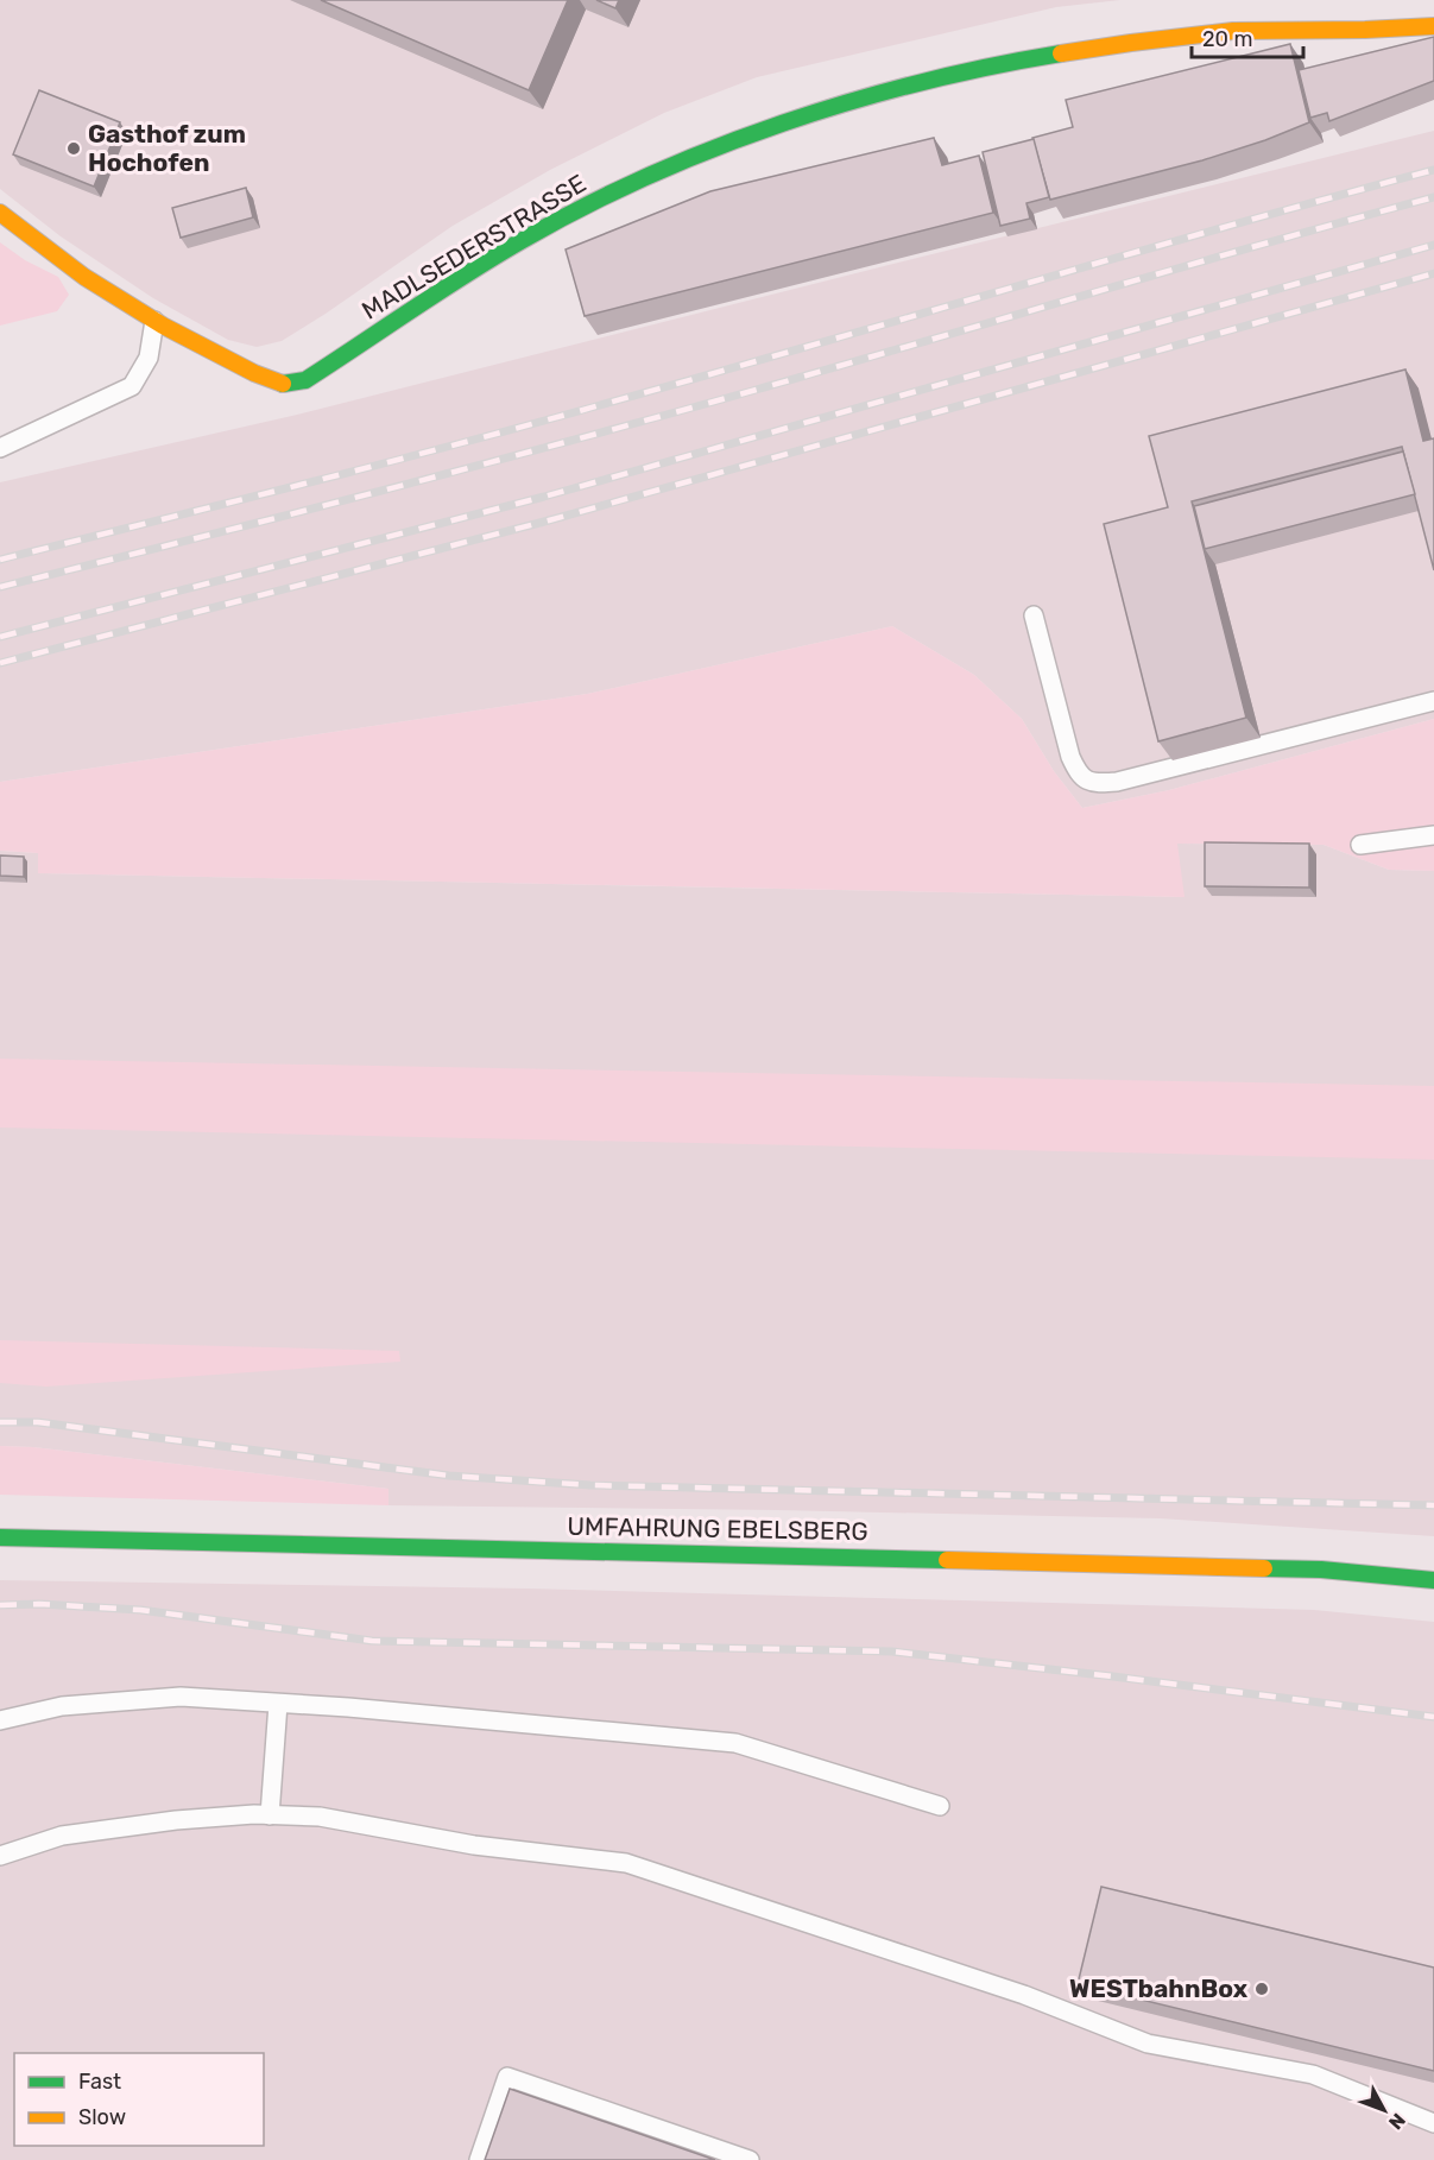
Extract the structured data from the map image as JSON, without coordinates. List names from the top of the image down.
{
  "streets": {
    "street": ["MADLSEDERSTRASSE", "UMFAHRUNG EBELSBERG"]
  },
  "places": ["Gasthof zum Hochofen", "WESTbahnBox"],
  "legend": ["Fast", "Slow"],
  "scale_bar": "20 m",
  "north": "bottom right"
}
